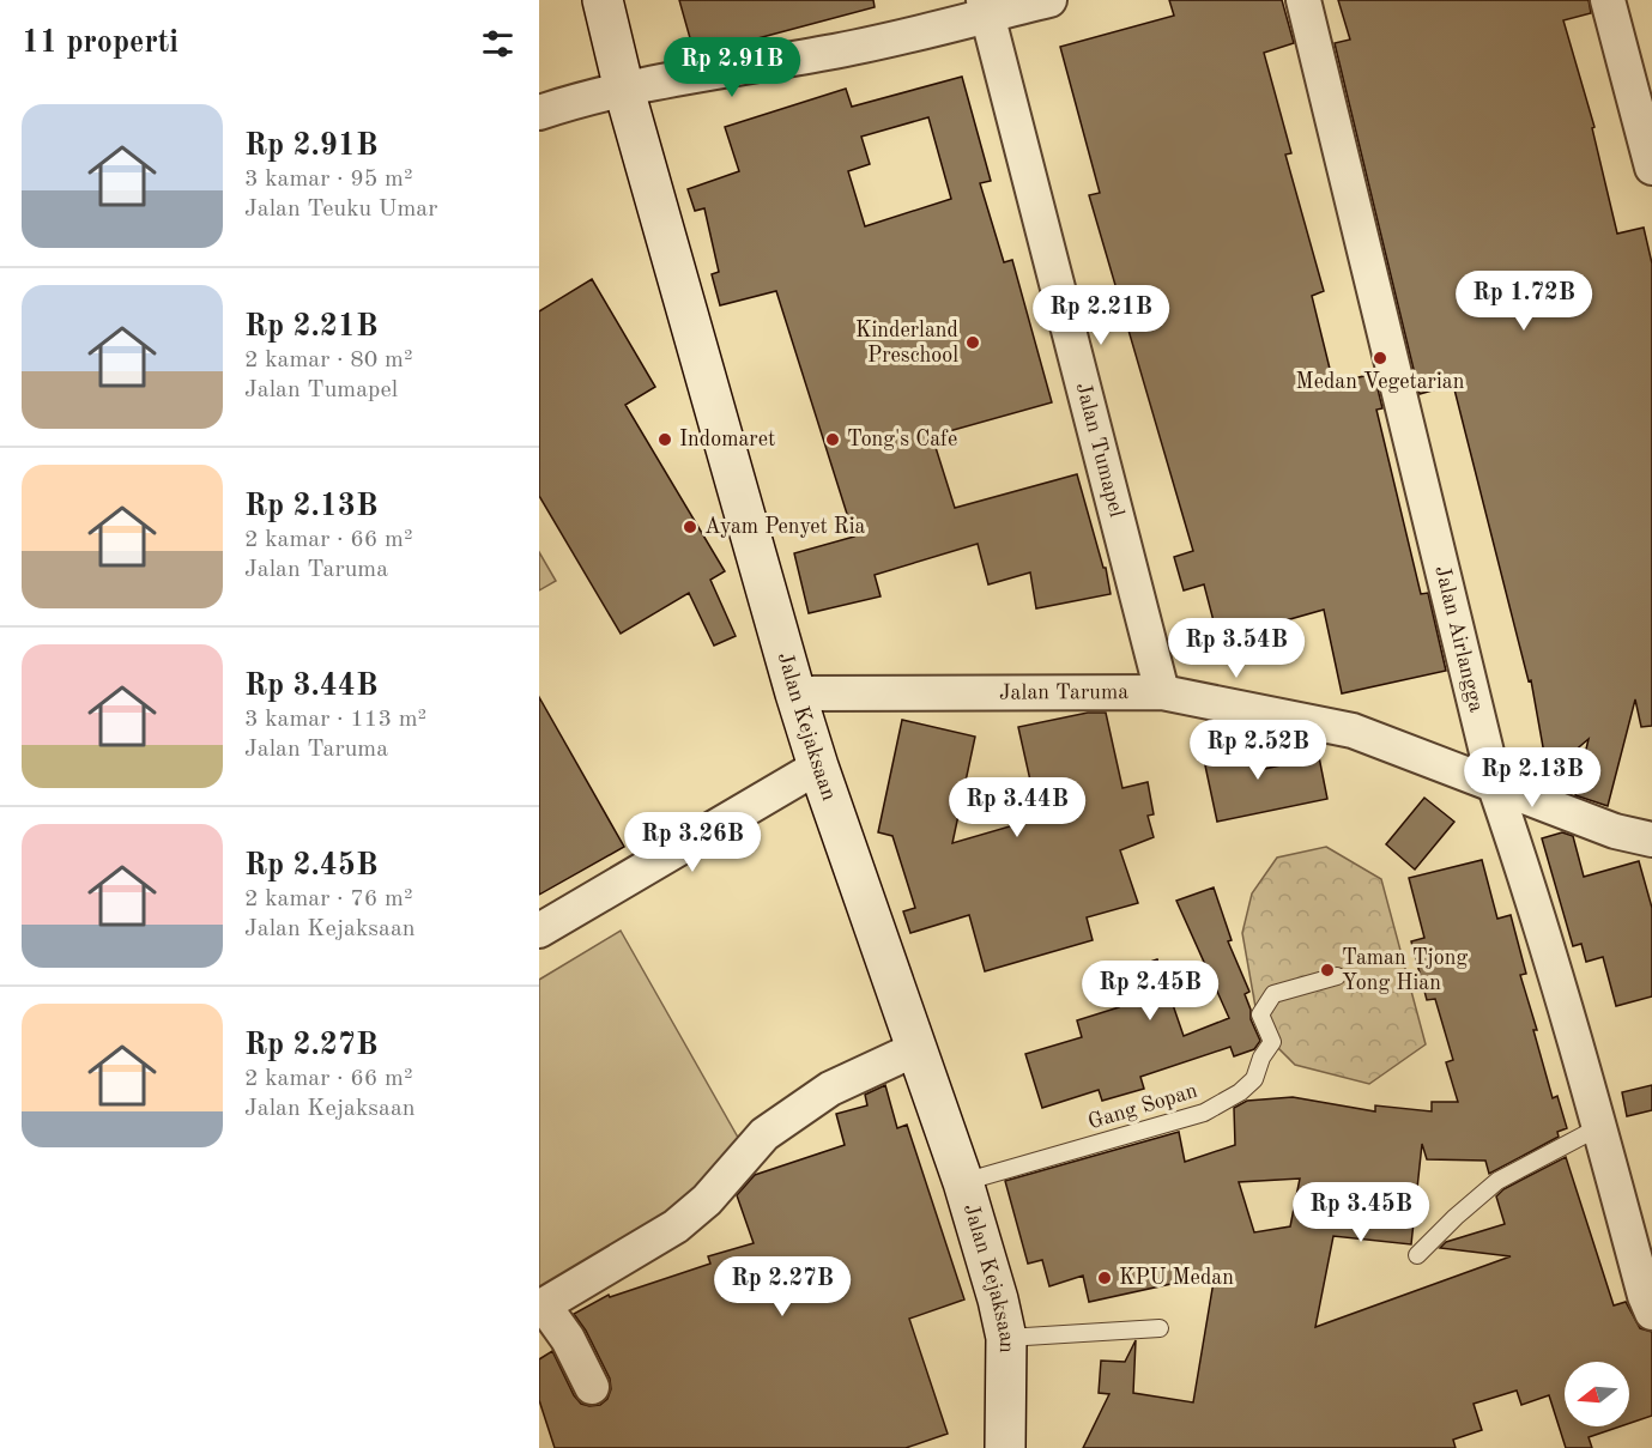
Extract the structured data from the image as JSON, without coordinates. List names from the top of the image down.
{
  "streets": {
    "main road": ["Jalan Kejaksaan"],
    "street": ["Jalan Tumapel", "Jalan Airlangga", "Jalan Taruma"],
    "lane": ["Gang Sopan"]
  },
  "crossings": [
    ["Jalan Tumapel", "Jalan Taruma"],
    ["Jalan Airlangga", "Jalan Taruma"],
    ["Jalan Taruma", "Jalan Kejaksaan"],
    ["Jalan Kejaksaan", "Gang Sopan"]
  ],
  "places": [
    "Kinderland Preschool",
    "Medan Vegetarian",
    "Indomaret",
    "Tong's Cafe",
    "Ayam Penyet Ria",
    "Taman Tjong Yong Hian",
    "KPU Medan"
  ],
  "north": "left",
  "page": {
    "heading": "11 properti",
    "price": [
      "Rp 2.91B",
      "Rp 1.72B",
      "Rp 2.21B",
      "Rp 3.54B",
      "Rp 2.52B",
      "Rp 2.13B",
      "Rp 3.44B",
      "Rp 3.26B",
      "Rp 2.45B",
      "Rp 3.45B",
      "Rp 2.27B"
    ],
    "list": [
      {
        "name": "Rp 2.91B",
        "note": "3 kamar · 95 m² · Jalan Teuku Umar"
      },
      {
        "name": "Rp 2.21B",
        "note": "2 kamar · 80 m² · Jalan Tumapel"
      },
      {
        "name": "Rp 2.13B",
        "note": "2 kamar · 66 m² · Jalan Taruma"
      },
      {
        "name": "Rp 3.44B",
        "note": "3 kamar · 113 m² · Jalan Taruma"
      },
      {
        "name": "Rp 2.45B",
        "note": "2 kamar · 76 m² · Jalan Kejaksaan"
      },
      {
        "name": "Rp 2.27B",
        "note": "2 kamar · 66 m² · Jalan Kejaksaan"
      }
    ]
  }
}
